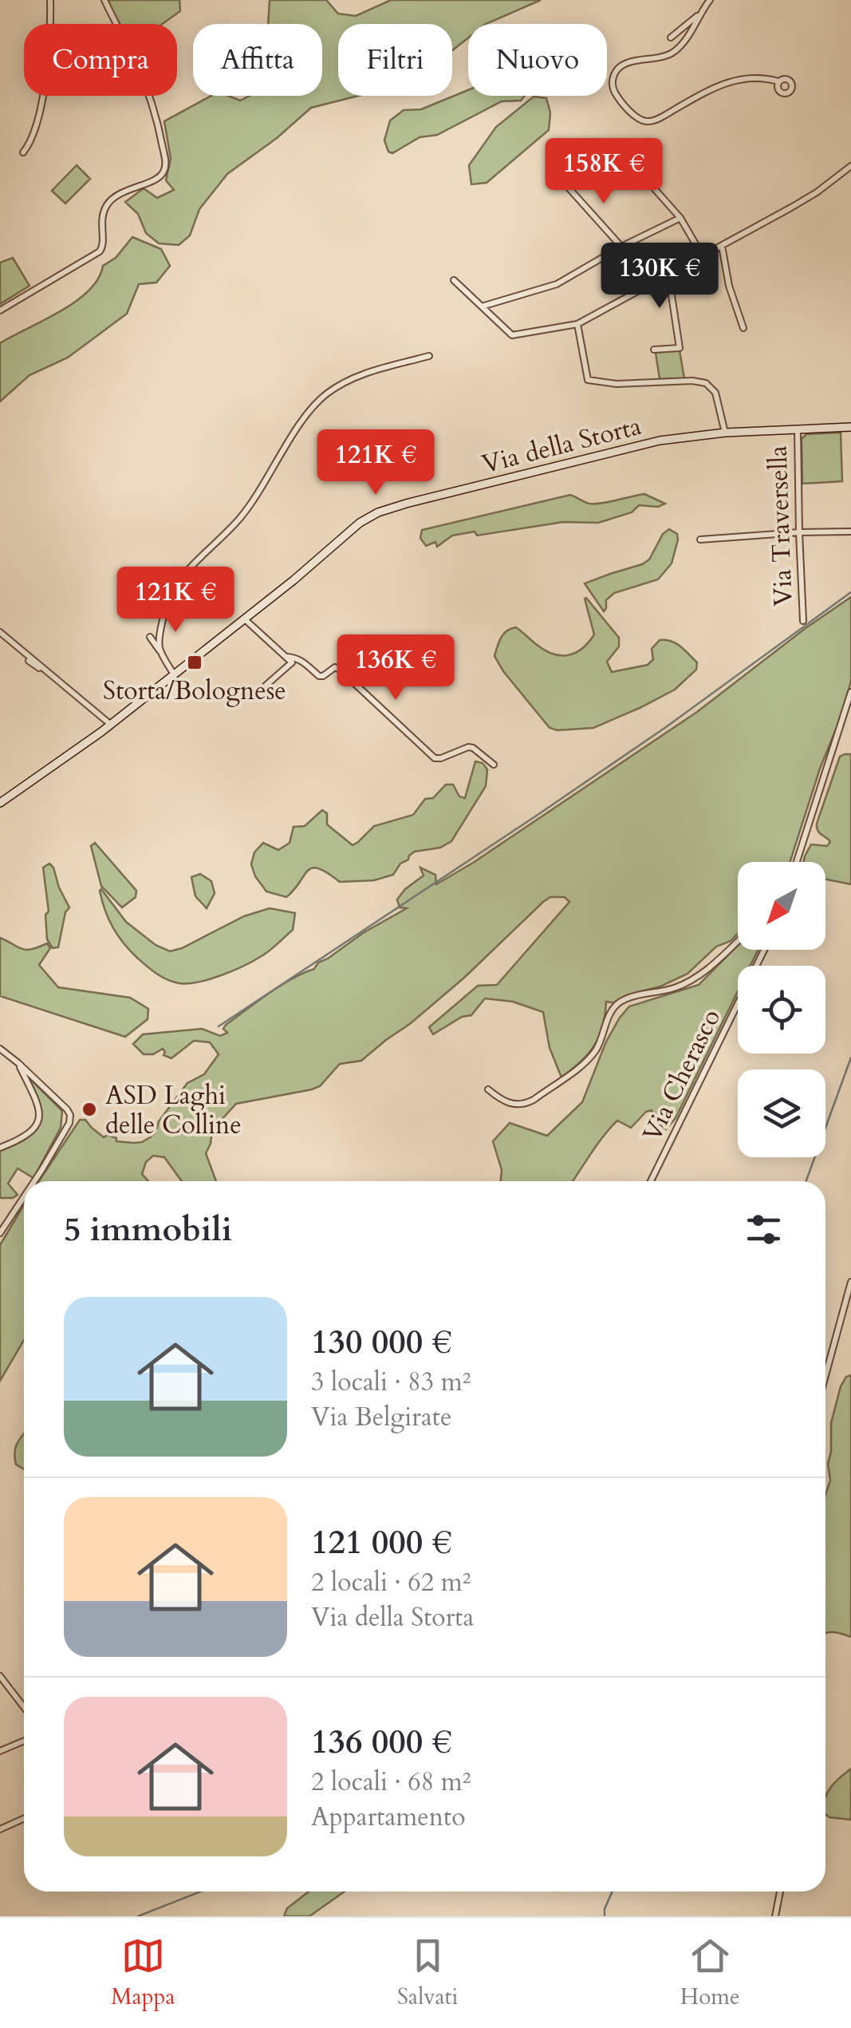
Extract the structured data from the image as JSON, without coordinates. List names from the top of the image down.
{
  "streets": {
    "main road": ["Via della Storta"],
    "street": ["Via Traversella", "Via Cherasco"]
  },
  "crossings": [
    ["Via della Storta", "Via Traversella"]
  ],
  "places": {
    "transit": ["Storta/Bolognese"],
    "other": ["ASD Laghi delle Colline"]
  },
  "north": "bottom left",
  "page": {
    "chip": [
      "Compra",
      "Affitta",
      "Filtri",
      "Nuovo"
    ],
    "price": [
      "158K €",
      "130K €",
      "121K €",
      "121K €",
      "136K €"
    ],
    "heading": "5 immobili",
    "list": [
      {
        "name": "130 000 €",
        "note": "3 locali · 83 m² · Via Belgirate"
      },
      {
        "name": "121 000 €",
        "note": "2 locali · 62 m² · Via della Storta"
      },
      {
        "name": "136 000 €",
        "note": "2 locali · 68 m² · Appartamento"
      }
    ],
    "tabs": ["Mappa", "Salvati", "Home"]
  }
}
